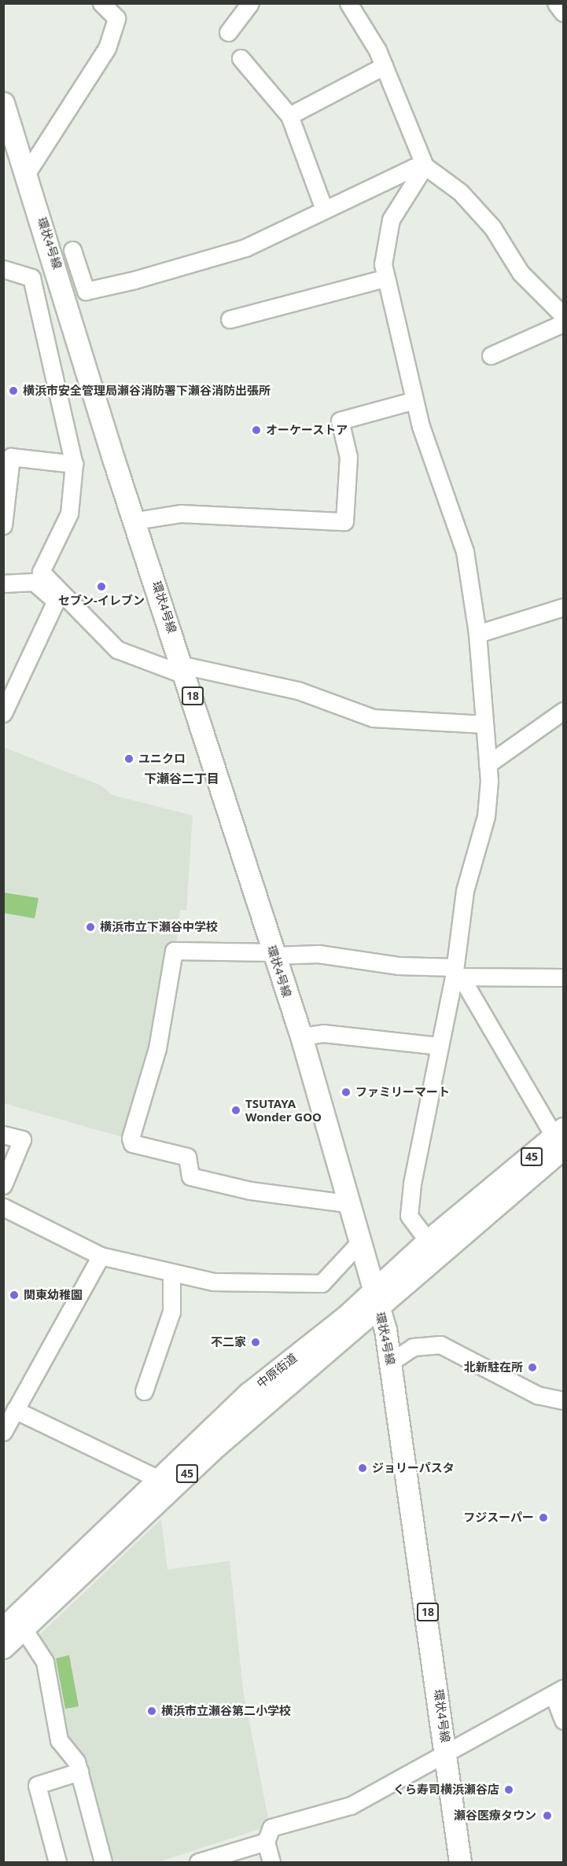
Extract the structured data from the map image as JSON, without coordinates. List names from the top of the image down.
{
  "streets": {
    "main road": [
      "環状4号線",
      "18",
      "45",
      "中原街道"
    ]
  },
  "crossings": [
    ["環状4号線", "中原街道"]
  ],
  "districts": ["下瀬谷二丁目"],
  "places": [
    "横浜市安全管理局瀬谷消防署下瀬谷消防出張所",
    "オーケーストア",
    "セブン-イレブン",
    "ユニクロ",
    "横浜市立下瀬谷中学校",
    "ファミリーマート",
    "TSUTAYA Wonder GOO",
    "関東幼稚園",
    "不二家",
    "北新駐在所",
    "ジョリーパスタ",
    "フジスーパー",
    "横浜市立瀬谷第二小学校",
    "くら寿司横浜瀬谷店",
    "瀬谷医療タウン"
  ]
}
